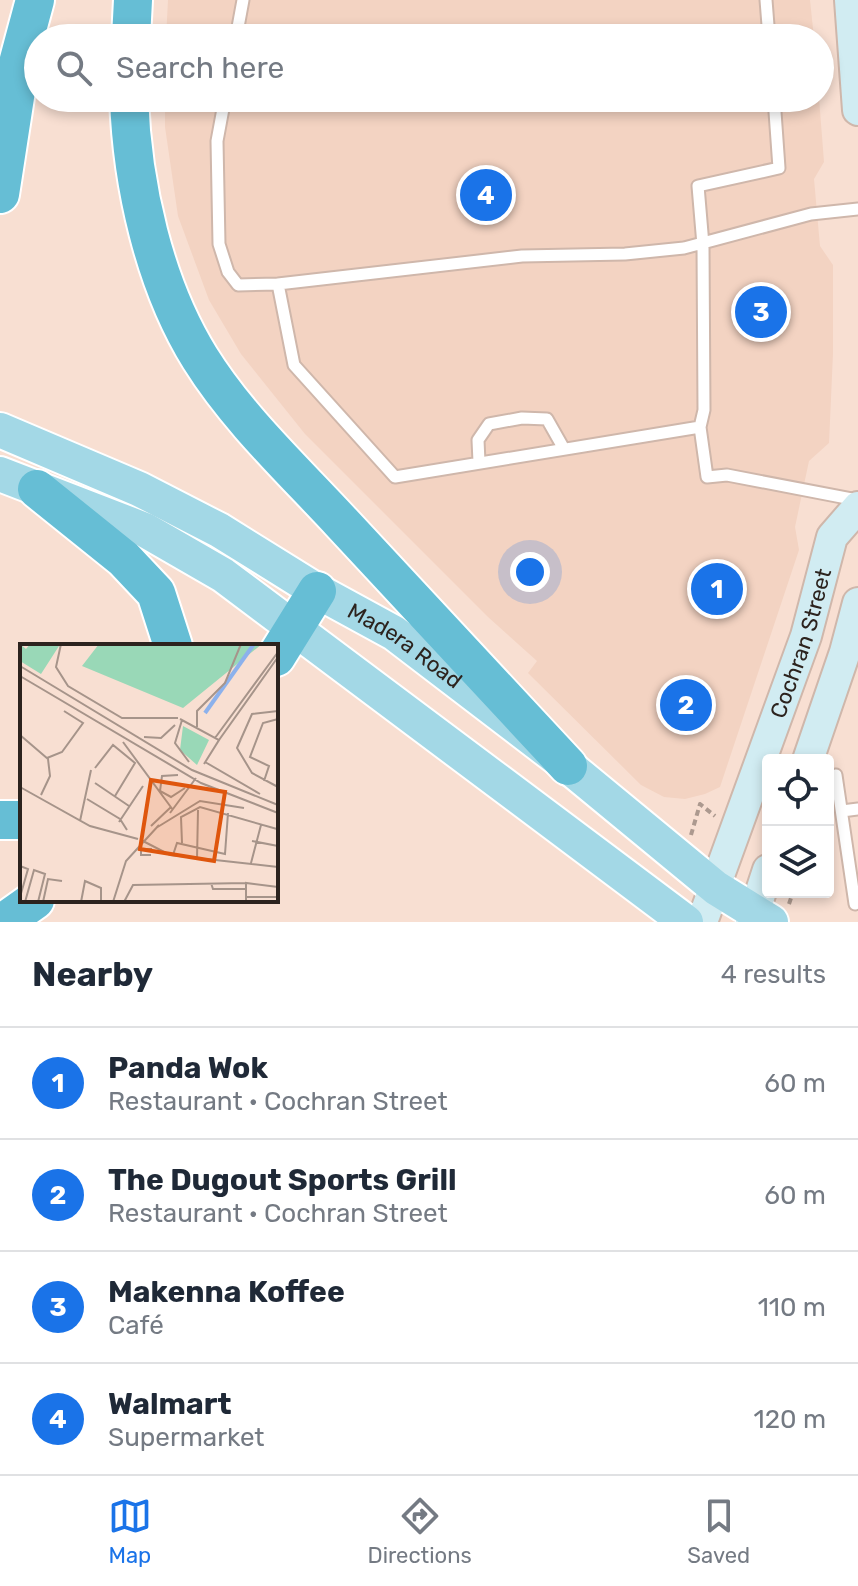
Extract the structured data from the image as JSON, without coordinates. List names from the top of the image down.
{
  "streets": {
    "main road": ["Cochran Street", "Madera Road"]
  },
  "crossings": [
    ["Cochran Street", "Madera Road"]
  ],
  "page": {
    "search": "Search here",
    "pins": [
      "4",
      "3",
      "1",
      "2"
    ],
    "heading": ["Nearby", "4 results"],
    "list": [
      {
        "mark": "1",
        "name": "Panda Wok",
        "note": "Restaurant · Cochran Street",
        "value": "60 m"
      },
      {
        "mark": "2",
        "name": "The Dugout Sports Grill",
        "note": "Restaurant · Cochran Street",
        "value": "60 m"
      },
      {
        "mark": "3",
        "name": "Makenna Koffee",
        "note": "Café",
        "value": "110 m"
      },
      {
        "mark": "4",
        "name": "Walmart",
        "note": "Supermarket",
        "value": "120 m"
      }
    ],
    "nav": ["Map", "Directions", "Saved"]
  }
}
